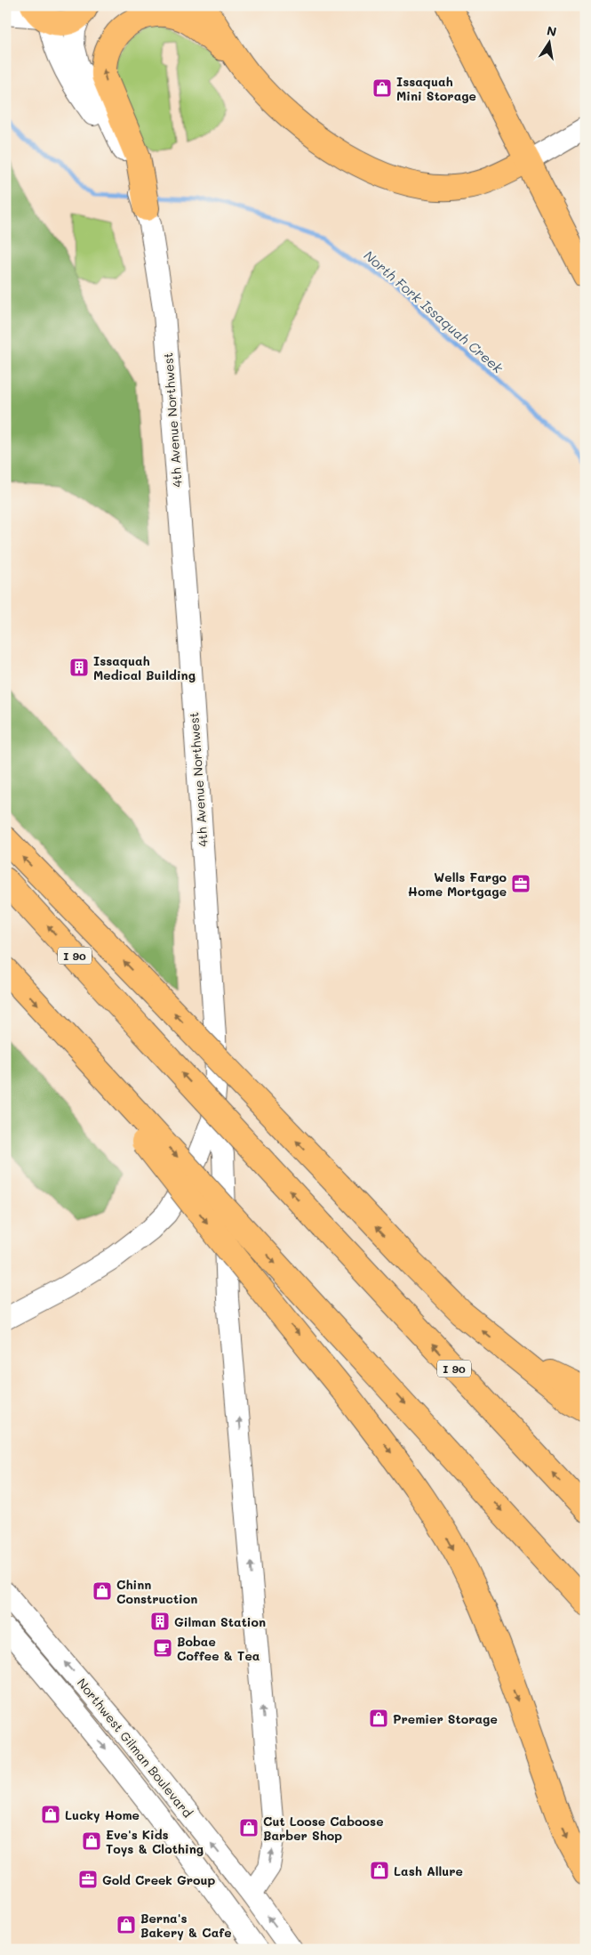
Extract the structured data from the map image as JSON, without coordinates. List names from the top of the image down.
{
  "streets": {
    "main road": ["I 90"],
    "street": ["4th Avenue Northwest", "Northwest Gilman Boulevard"]
  },
  "water": ["North Fork Issaquah Creek"],
  "places": {
    "shop": [
      "Issaquah Mini Storage",
      "Chinn Construction",
      "Premier Storage",
      "Lucky Home",
      "Cut Loose Caboose Barber Shop",
      "Eve's Kids Toys & Clothing",
      "Lash Allure",
      "Berna's Bakery & Cafe"
    ],
    "building": ["Issaquah Medical Building", "Gilman Station"],
    "office": ["Wells Fargo Home Mortgage", "Gold Creek Group"],
    "cafe": ["Bobae Coffee & Tea"]
  },
  "north": "top"
}
